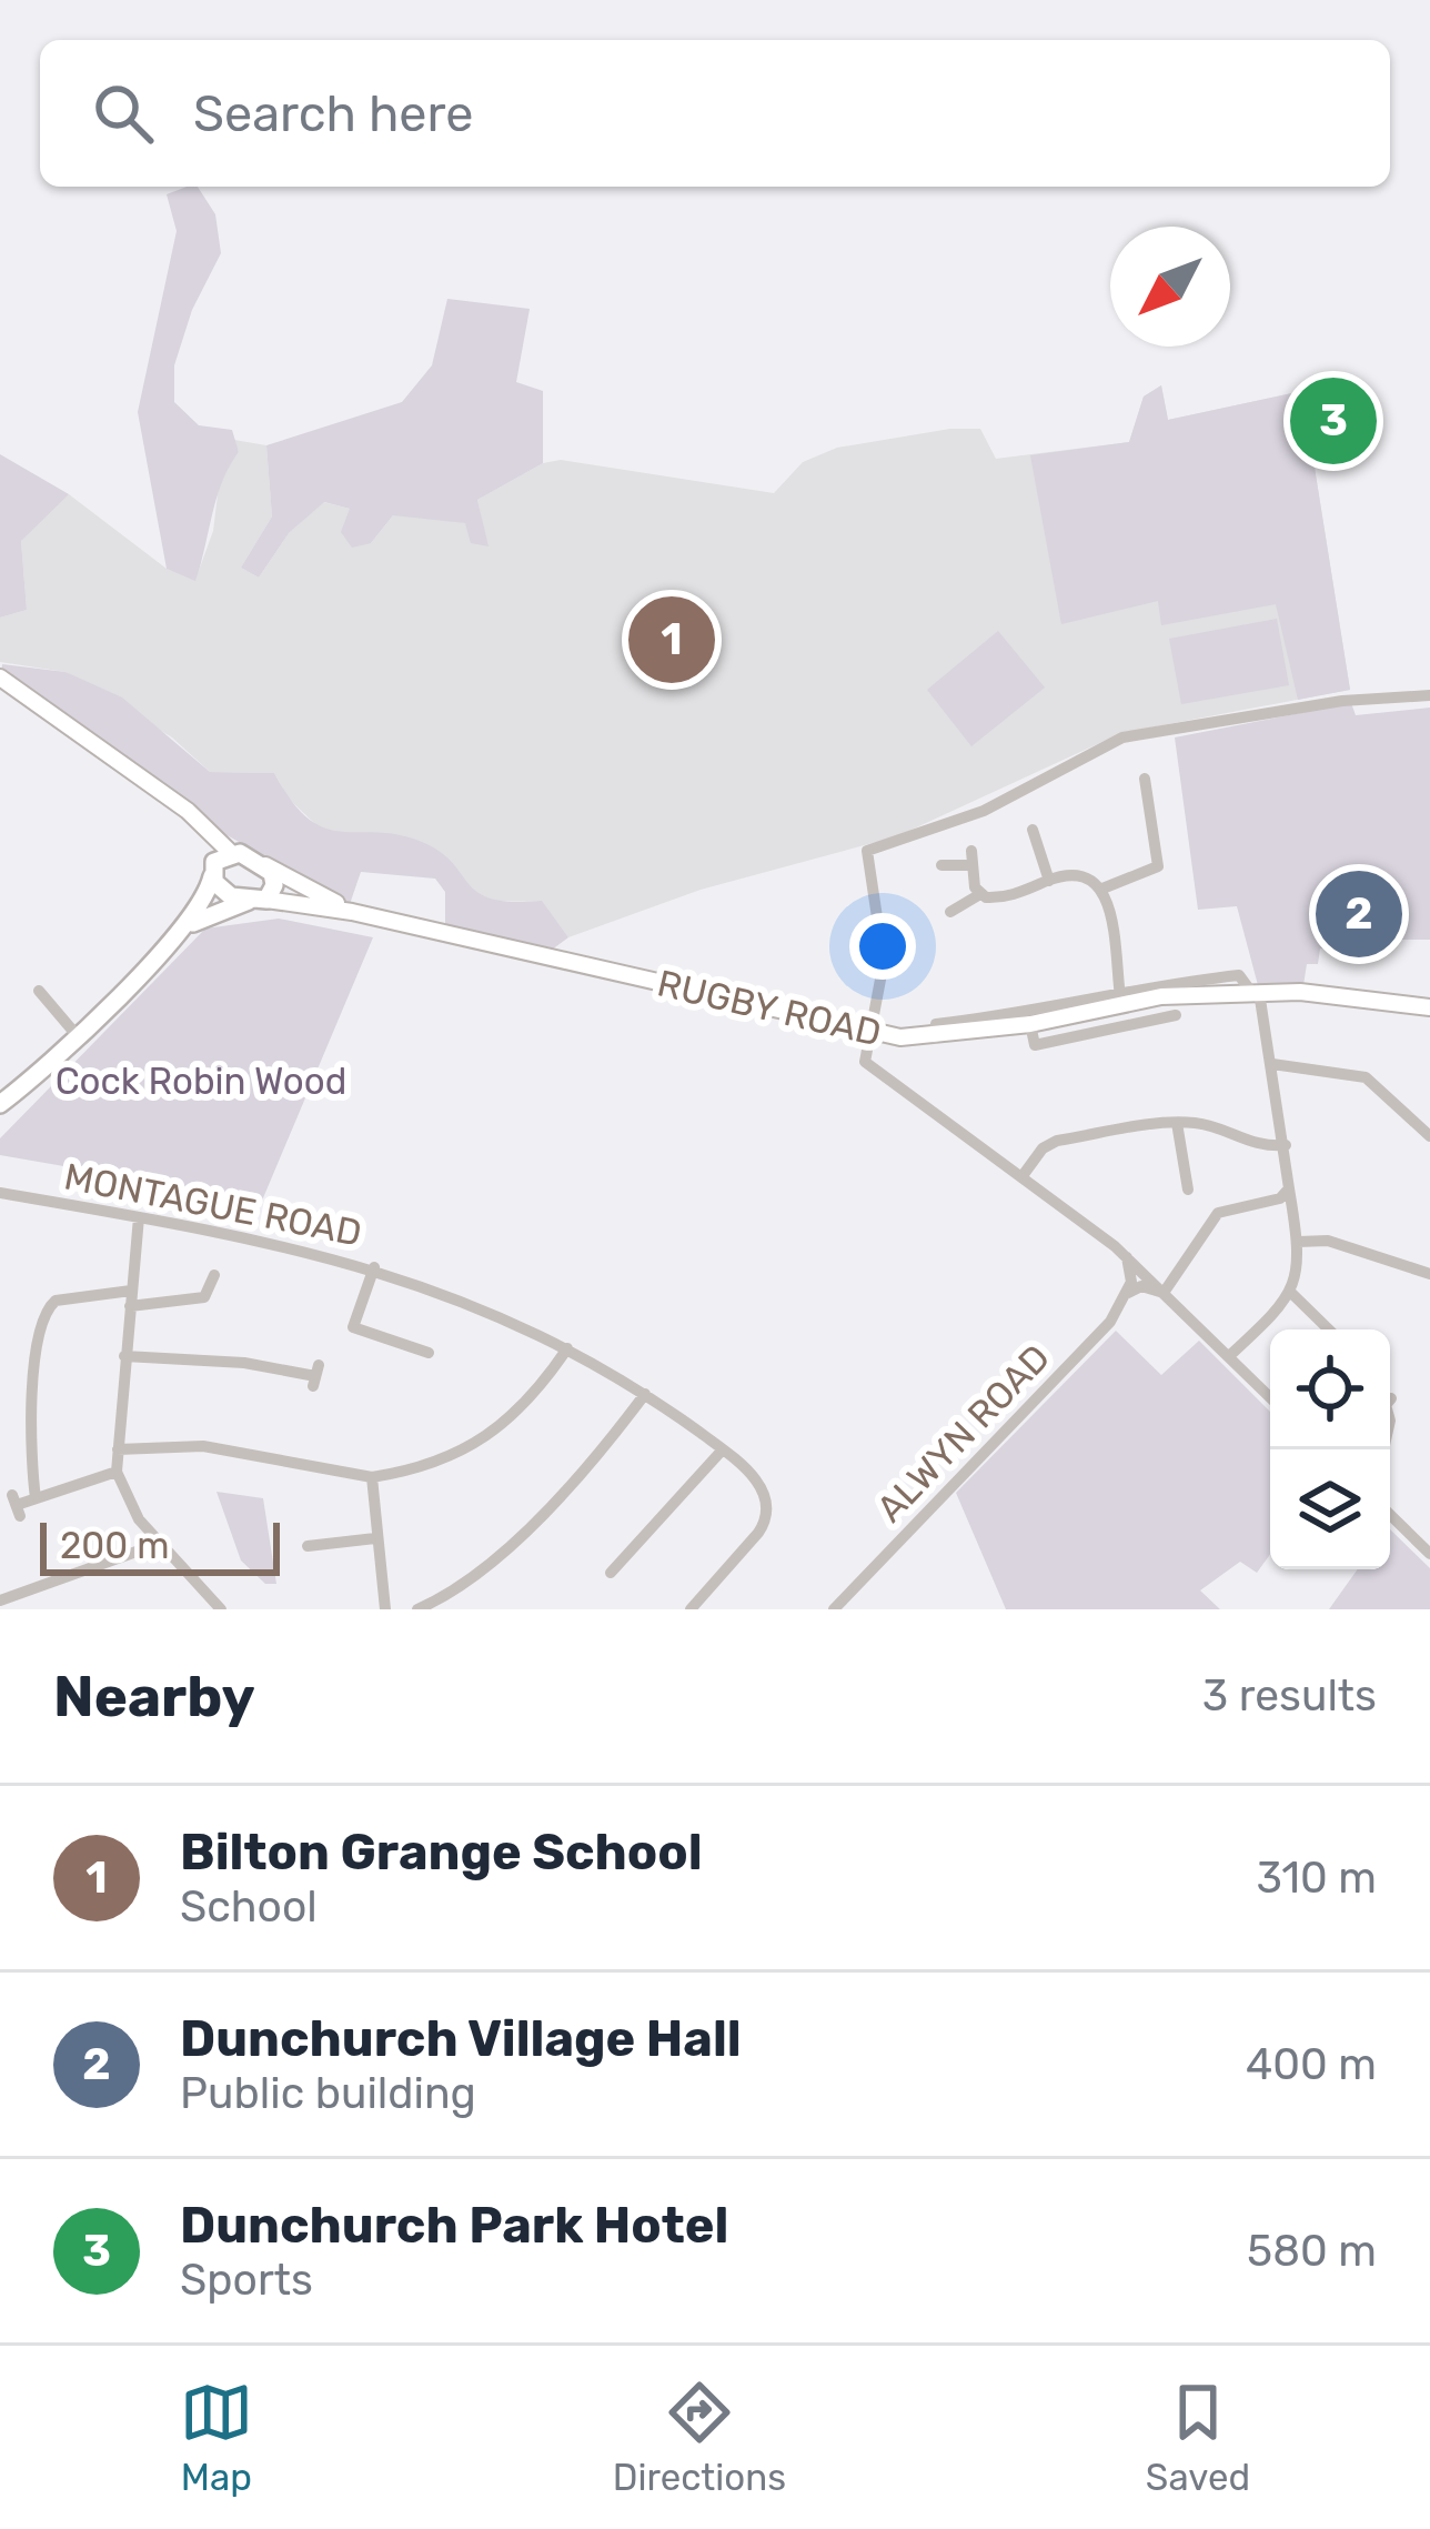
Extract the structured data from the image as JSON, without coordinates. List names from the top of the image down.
{
  "streets": {
    "main road": ["RUGBY ROAD"],
    "street": ["MONTAGUE ROAD", "ALWYN ROAD"]
  },
  "parks": ["Cock Robin Wood"],
  "scale_bar": "200 m",
  "north": "bottom left",
  "page": {
    "search": "Search here",
    "pins": ["3", "1", "2"],
    "scale": "200 m",
    "heading": ["Nearby", "3 results"],
    "list": [
      {
        "mark": "1",
        "name": "Bilton Grange School",
        "note": "School",
        "value": "310 m"
      },
      {
        "mark": "2",
        "name": "Dunchurch Village Hall",
        "note": "Public building",
        "value": "400 m"
      },
      {
        "mark": "3",
        "name": "Dunchurch Park Hotel",
        "note": "Sports",
        "value": "580 m"
      }
    ],
    "nav": ["Map", "Directions", "Saved"]
  }
}
